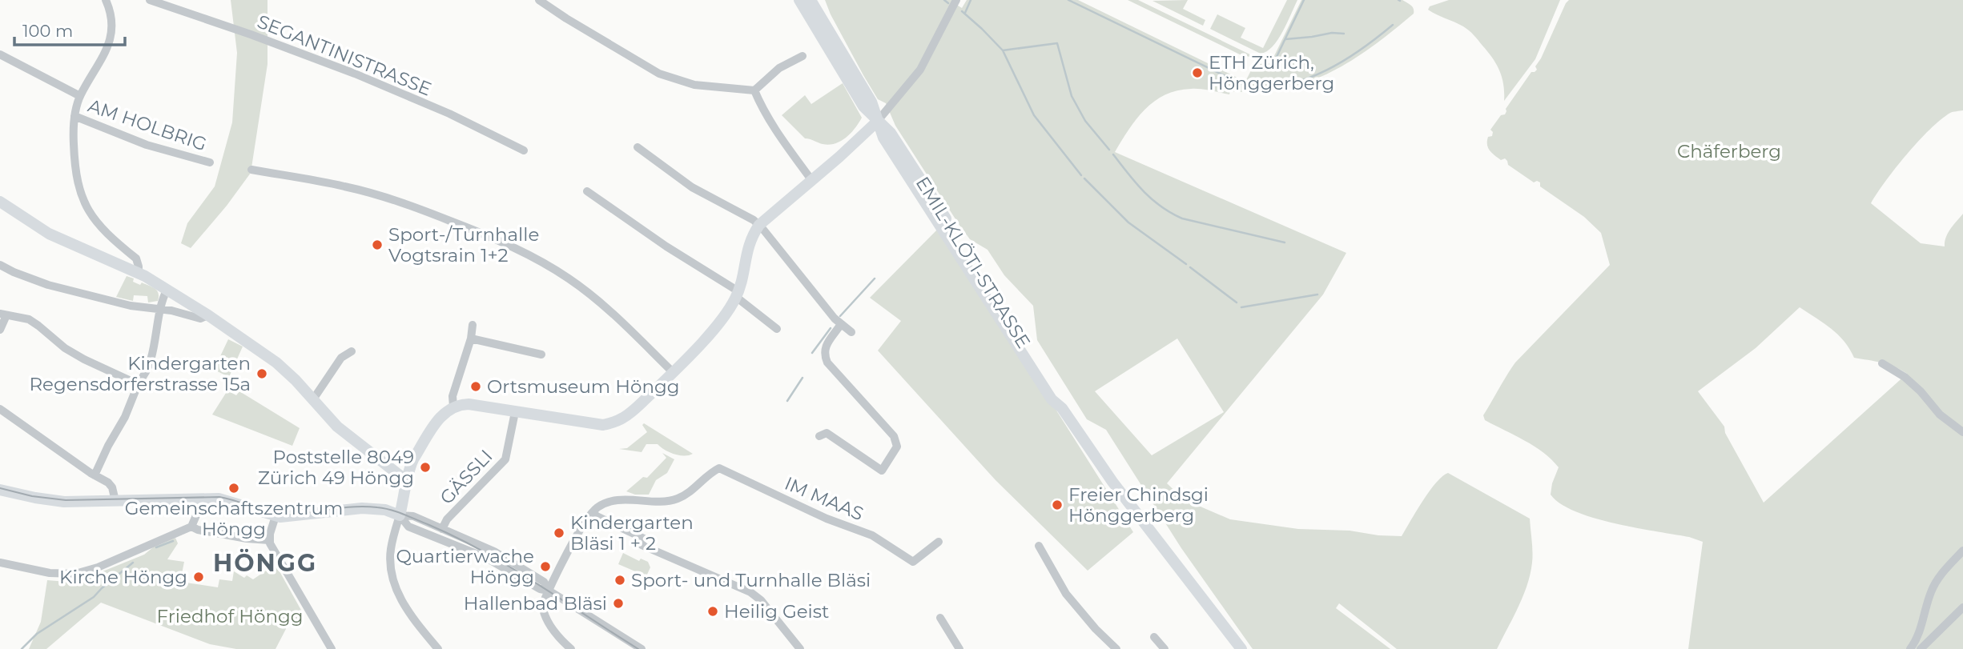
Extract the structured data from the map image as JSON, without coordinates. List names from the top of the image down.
{
  "streets": {
    "street": [
      "SEGANTINISTRASSE",
      "AM HOLBRIG",
      "EMIL-KLÖTI-STRASSE",
      "GÄSSLI",
      "IM MAAS"
    ]
  },
  "districts": ["HÖNGG"],
  "parks": ["Chäferberg", "Friedhof Höngg"],
  "places": [
    "ETH Zürich, Hönggerberg",
    "Sport-/Turnhalle Vogtsrain 1+2",
    "Kindergarten Regensdorferstrasse 15a",
    "Ortsmuseum Höngg",
    "Poststelle 8049 Zürich 49 Höngg",
    "Gemeinschaftszentrum Höngg",
    "Freier Chindsgi Hönggerberg",
    "Kindergarten Bläsi 1 + 2",
    "Quartierwache Höngg",
    "Kirche Höngg",
    "Sport- und Turnhalle Bläsi",
    "Hallenbad Bläsi",
    "Heilig Geist"
  ],
  "scale_bar": "100 m"
}
